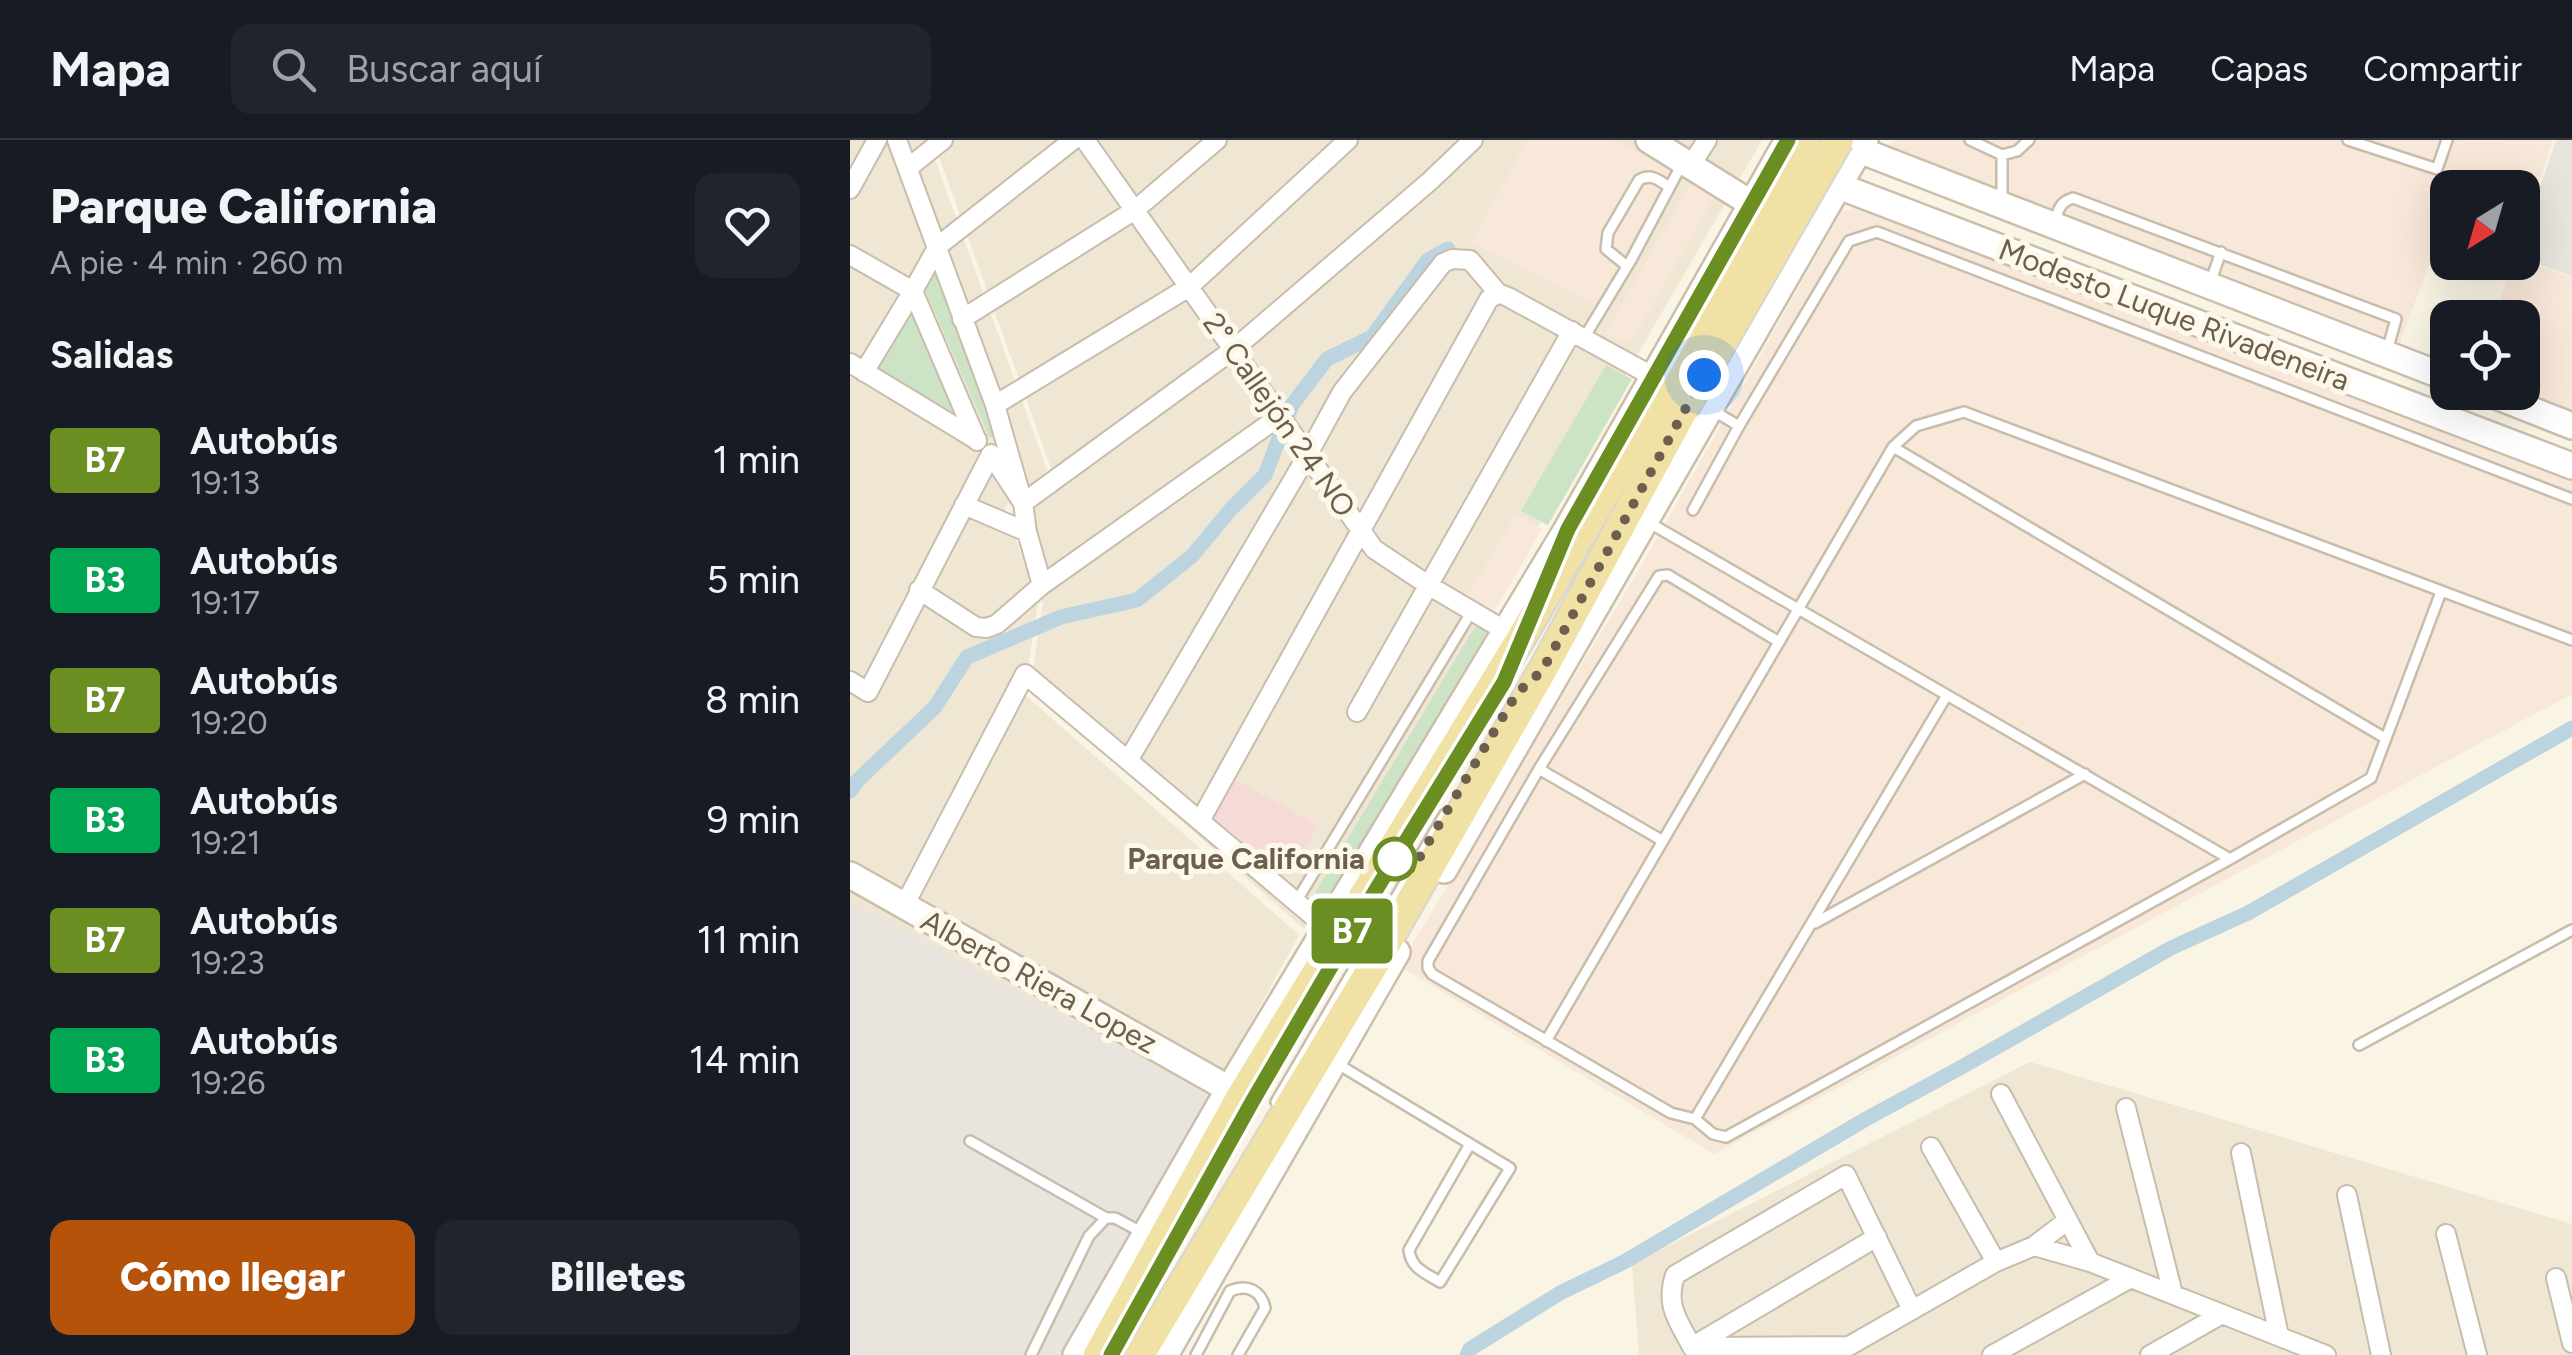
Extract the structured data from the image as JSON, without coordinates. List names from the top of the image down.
{
  "streets": {
    "main road": ["Modesto Luque Rivadeneira", "Alberto Riera Lopez"],
    "street": ["2° Callejón 24 NO"]
  },
  "places": ["Parque California"],
  "lines": ["bus line B7"],
  "north": "bottom left",
  "page": {
    "header": "Mapa",
    "search": "Buscar aquí",
    "nav": ["Mapa", "Capas", "Compartir"],
    "heading": [
      ["Parque California", "A pie · 4 min · 260 m"],
      "Salidas"
    ],
    "on_map": "B7",
    "list": [
      {
        "mark": "B7",
        "name": "Autobús",
        "note": "19:13",
        "value": "1 min"
      },
      {
        "mark": "B3",
        "name": "Autobús",
        "note": "19:17",
        "value": "5 min"
      },
      {
        "mark": "B7",
        "name": "Autobús",
        "note": "19:20",
        "value": "8 min"
      },
      {
        "mark": "B3",
        "name": "Autobús",
        "note": "19:21",
        "value": "9 min"
      },
      {
        "mark": "B7",
        "name": "Autobús",
        "note": "19:23",
        "value": "11 min"
      },
      {
        "mark": "B3",
        "name": "Autobús",
        "note": "19:26",
        "value": "14 min"
      }
    ],
    "buttons": ["Cómo llegar", "Billetes"]
  }
}
